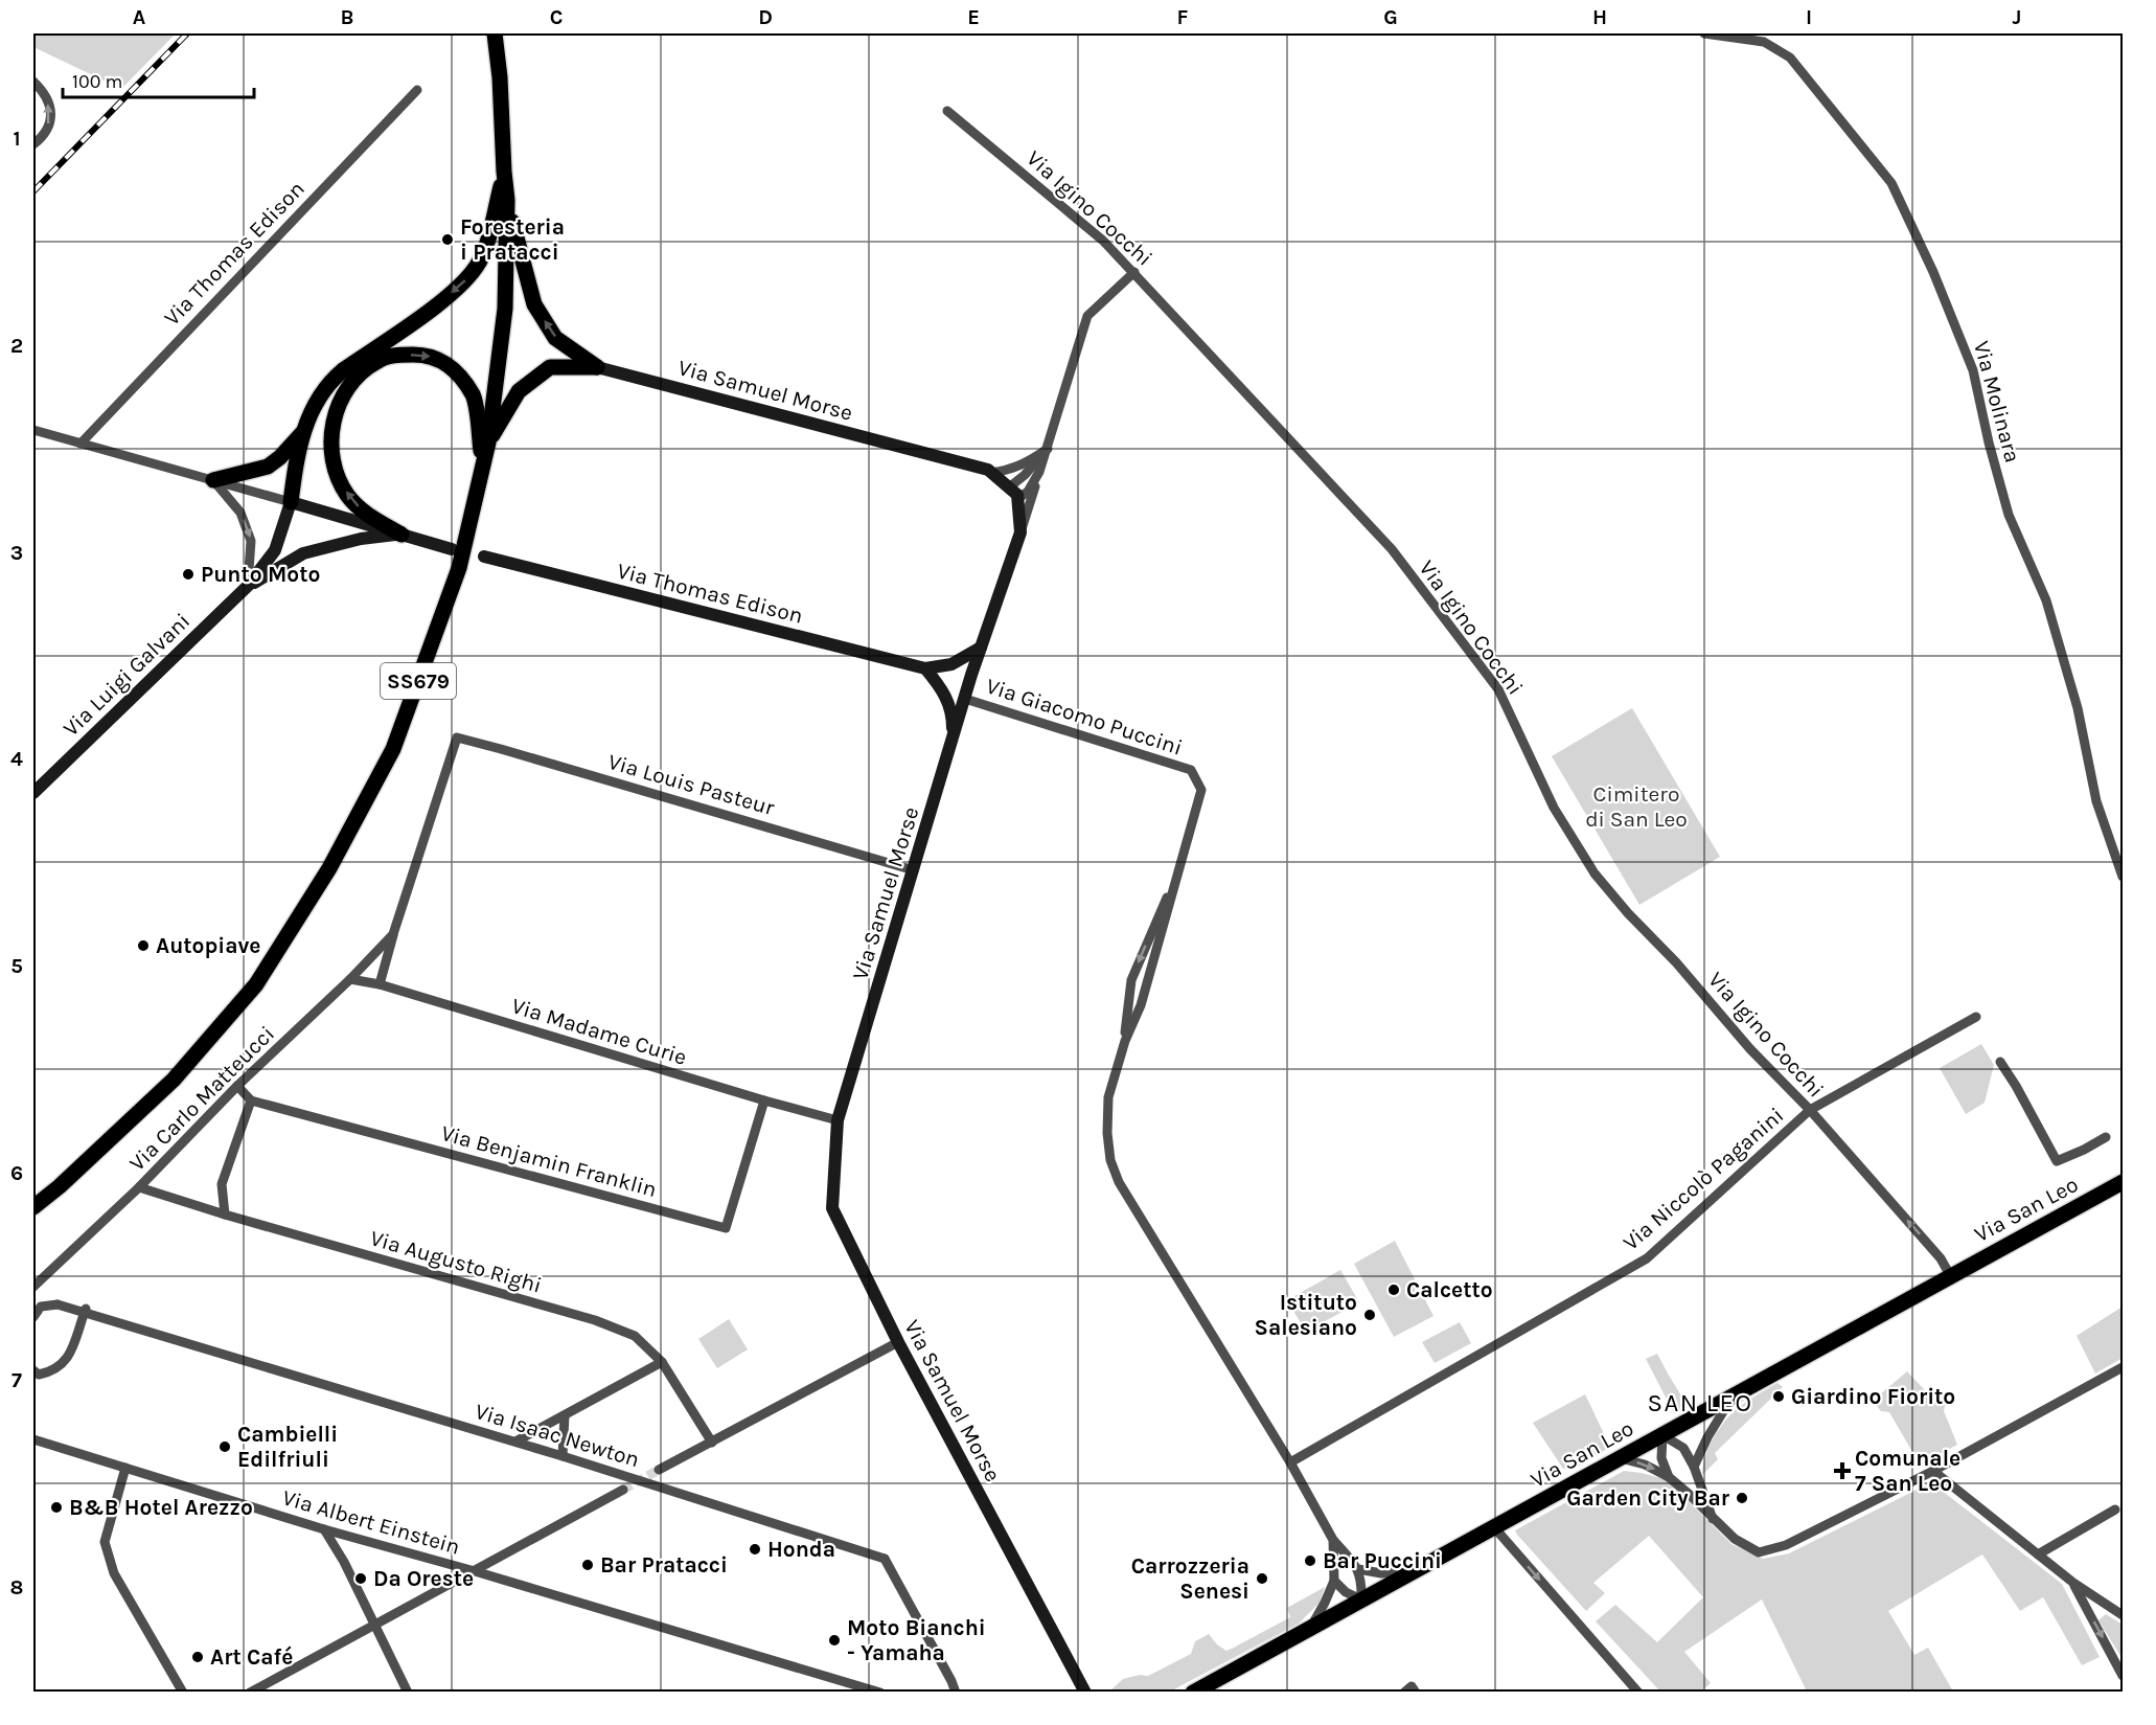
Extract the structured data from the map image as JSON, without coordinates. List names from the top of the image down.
{
  "streets": {
    "main road": ["SS679", "Via San Leo"],
    "street": [
      "Via Igino Cocchi",
      "Via Thomas Edison",
      "Via Samuel Morse",
      "Via Molinara",
      "Via Luigi Galvani",
      "Via Giacomo Puccini",
      "Via Louis Pasteur",
      "Via Madame Curie",
      "Via Carlo Matteucci",
      "Via Benjamin Franklin",
      "Via Niccolò Paganini",
      "Via Augusto Righi",
      "Via Isaac Newton",
      "Via Albert Einstein"
    ]
  },
  "crossings": [
    ["Via Igino Cocchi", "Via Niccolò Paganini"],
    ["Via Igino Cocchi", "Via San Leo"],
    ["Via Samuel Morse", "Via Giacomo Puccini"],
    ["Via Samuel Morse", "Via Louis Pasteur"],
    ["Via Samuel Morse", "Via Madame Curie"],
    ["Via Giacomo Puccini", "Via Niccolò Paganini"],
    ["Via Louis Pasteur", "Via Carlo Matteucci"],
    ["Via Madame Curie", "Via Carlo Matteucci"],
    ["Via Madame Curie", "Via Benjamin Franklin"],
    ["Via Carlo Matteucci", "Via Augusto Righi"]
  ],
  "districts": ["SAN LEO"],
  "parks": ["Cimitero di San Leo"],
  "places": {
    "other": [
      "Foresteria i Pratacci",
      "Punto Moto",
      "Autopiave",
      "Calcetto",
      "Istituto Salesiano",
      "Giardino Fiorito",
      "Cambielli Edilfriuli",
      "Garden City Bar",
      "B&B Hotel Arezzo",
      "Honda",
      "Bar Puccini",
      "Bar Pratacci",
      "Da Oreste",
      "Carrozzeria Senesi",
      "Moto Bianchi - Yamaha",
      "Art Café"
    ],
    "health": ["Comunale 7 San Leo"]
  },
  "scale_bar": "100 m",
  "grid": {
    "columns": [
      "A",
      "B",
      "C",
      "D",
      "E",
      "F",
      "G",
      "H",
      "I",
      "J"
    ],
    "rows": [
      "1",
      "2",
      "3",
      "4",
      "5",
      "6",
      "7",
      "8"
    ]
  }
}
